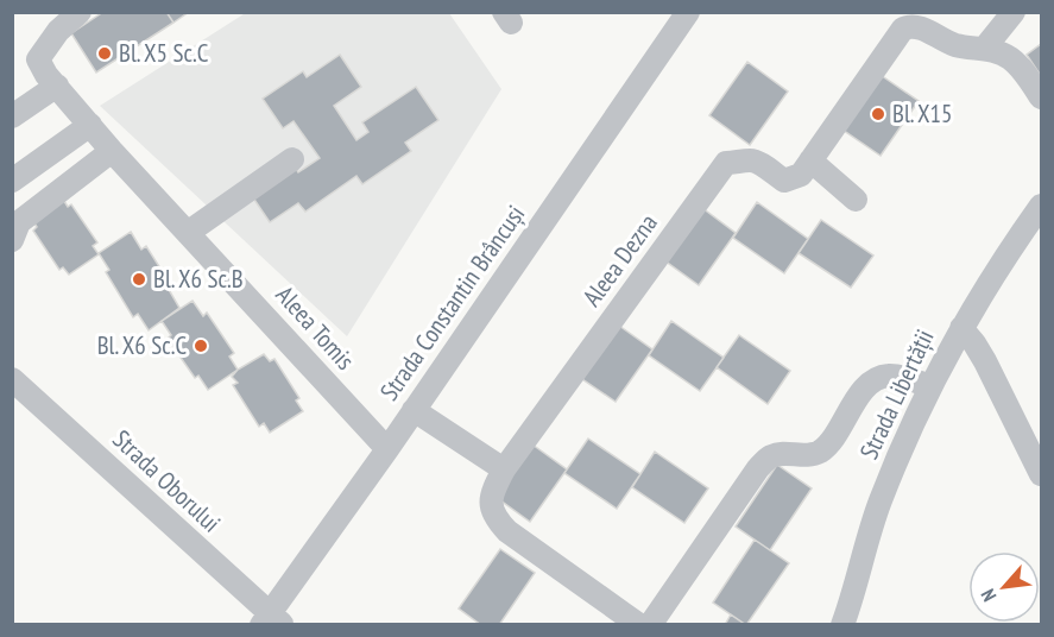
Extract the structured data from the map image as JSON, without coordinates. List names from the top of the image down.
{
  "streets": {
    "street": [
      "Aleea Dezna",
      "Strada Constantin Brâncuși",
      "Aleea Tomis",
      "Strada Libertății",
      "Strada Oborului"
    ]
  },
  "crossings": [
    ["Strada Constantin Brâncuși", "Aleea Tomis"],
    ["Strada Constantin Brâncuși", "Strada Oborului"]
  ],
  "places": [
    "Bl. X5 Sc.C",
    "Bl. X15",
    "Bl. X6 Sc.B",
    "Bl. X6 Sc.C"
  ],
  "north": "bottom left"
}
